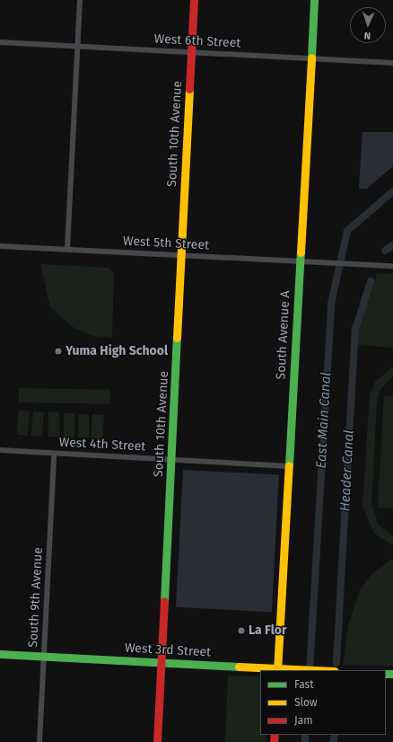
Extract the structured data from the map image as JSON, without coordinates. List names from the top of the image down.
{
  "streets": {
    "street": [
      "West 6th Street",
      "South 10th Avenue",
      "West 5th Street",
      "South Avenue A",
      "West 4th Street",
      "South 9th Avenue",
      "West 3rd Street"
    ]
  },
  "crossings": [
    ["West 6th Street", "South 10th Avenue"],
    ["West 6th Street", "South Avenue A"],
    ["South 10th Avenue", "West 5th Street"],
    ["South 10th Avenue", "West 4th Street"],
    ["South 10th Avenue", "West 3rd Street"],
    ["West 5th Street", "South Avenue A"],
    ["South Avenue A", "West 4th Street"],
    ["South Avenue A", "West 3rd Street"],
    ["West 4th Street", "South 9th Avenue"],
    ["South 9th Avenue", "West 3rd Street"]
  ],
  "water": ["East Main Canal", "Header Canal"],
  "places": ["Yuma High School", "La Flor"],
  "legend": ["Fast", "Slow", "Jam"],
  "north": "bottom"
}
